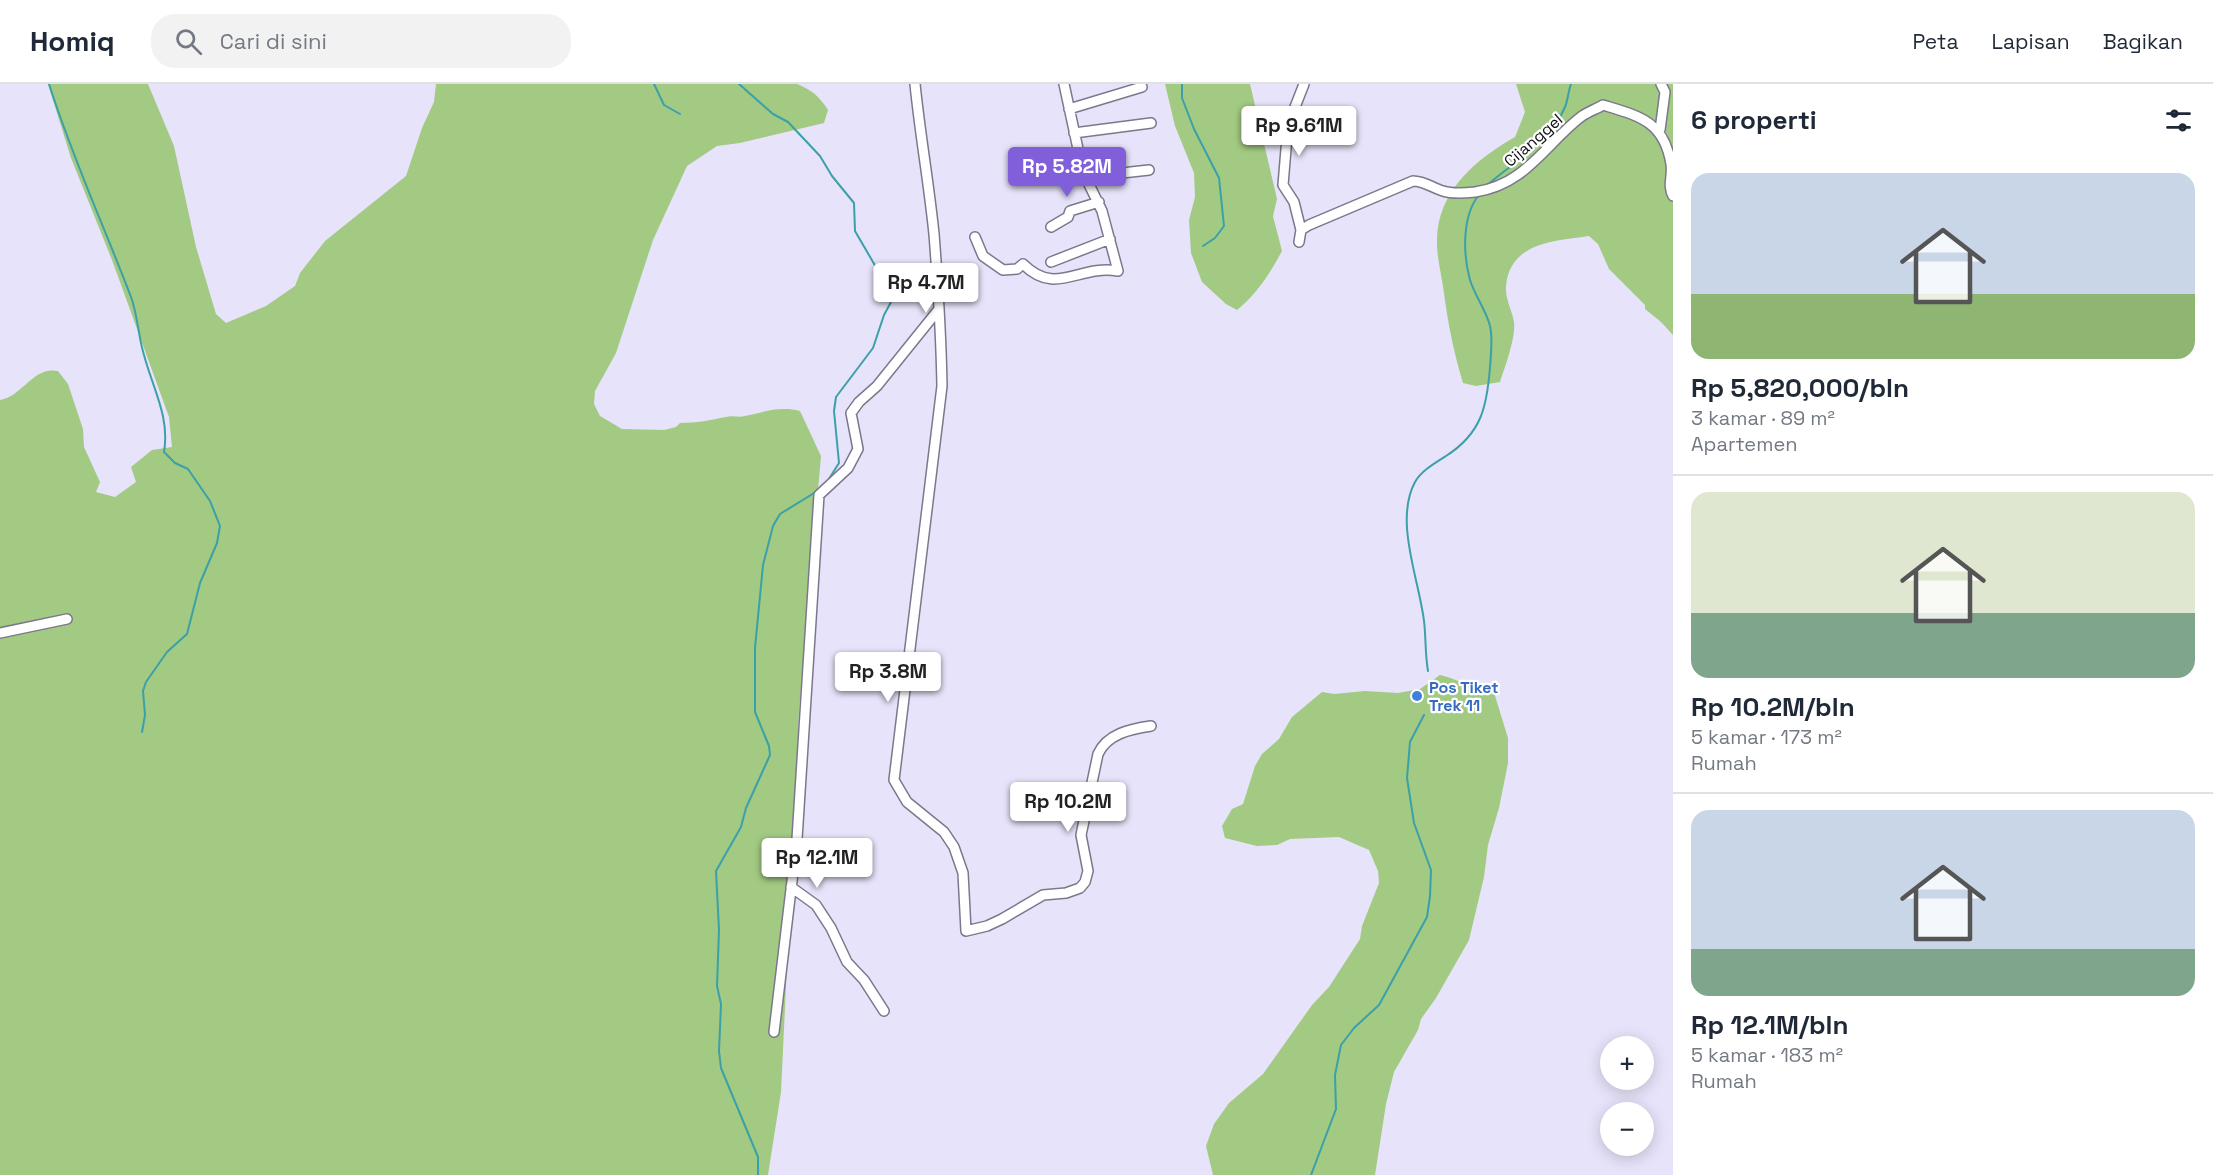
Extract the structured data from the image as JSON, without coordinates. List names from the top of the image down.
{
  "streets": {
    "street": ["Cijanggel"]
  },
  "places": ["Pos Tiket Trek 11"],
  "page": {
    "header": "Homiq",
    "search": "Cari di sini",
    "nav": ["Peta", "Lapisan", "Bagikan"],
    "heading": "6 properti",
    "price": [
      "Rp 9.61M",
      "Rp 5.82M",
      "Rp 4.7M",
      "Rp 3.8M",
      "Rp 10.2M",
      "Rp 12.1M"
    ],
    "list": [
      {
        "name": "Rp 5,820,000/bln",
        "note": "3 kamar · 89 m² · Apartemen"
      },
      {
        "name": "Rp 10.2M/bln",
        "note": "5 kamar · 173 m² · Rumah"
      },
      {
        "name": "Rp 12.1M/bln",
        "note": "5 kamar · 183 m² · Rumah"
      }
    ],
    "map_buttons": ["+", "−"]
  }
}
